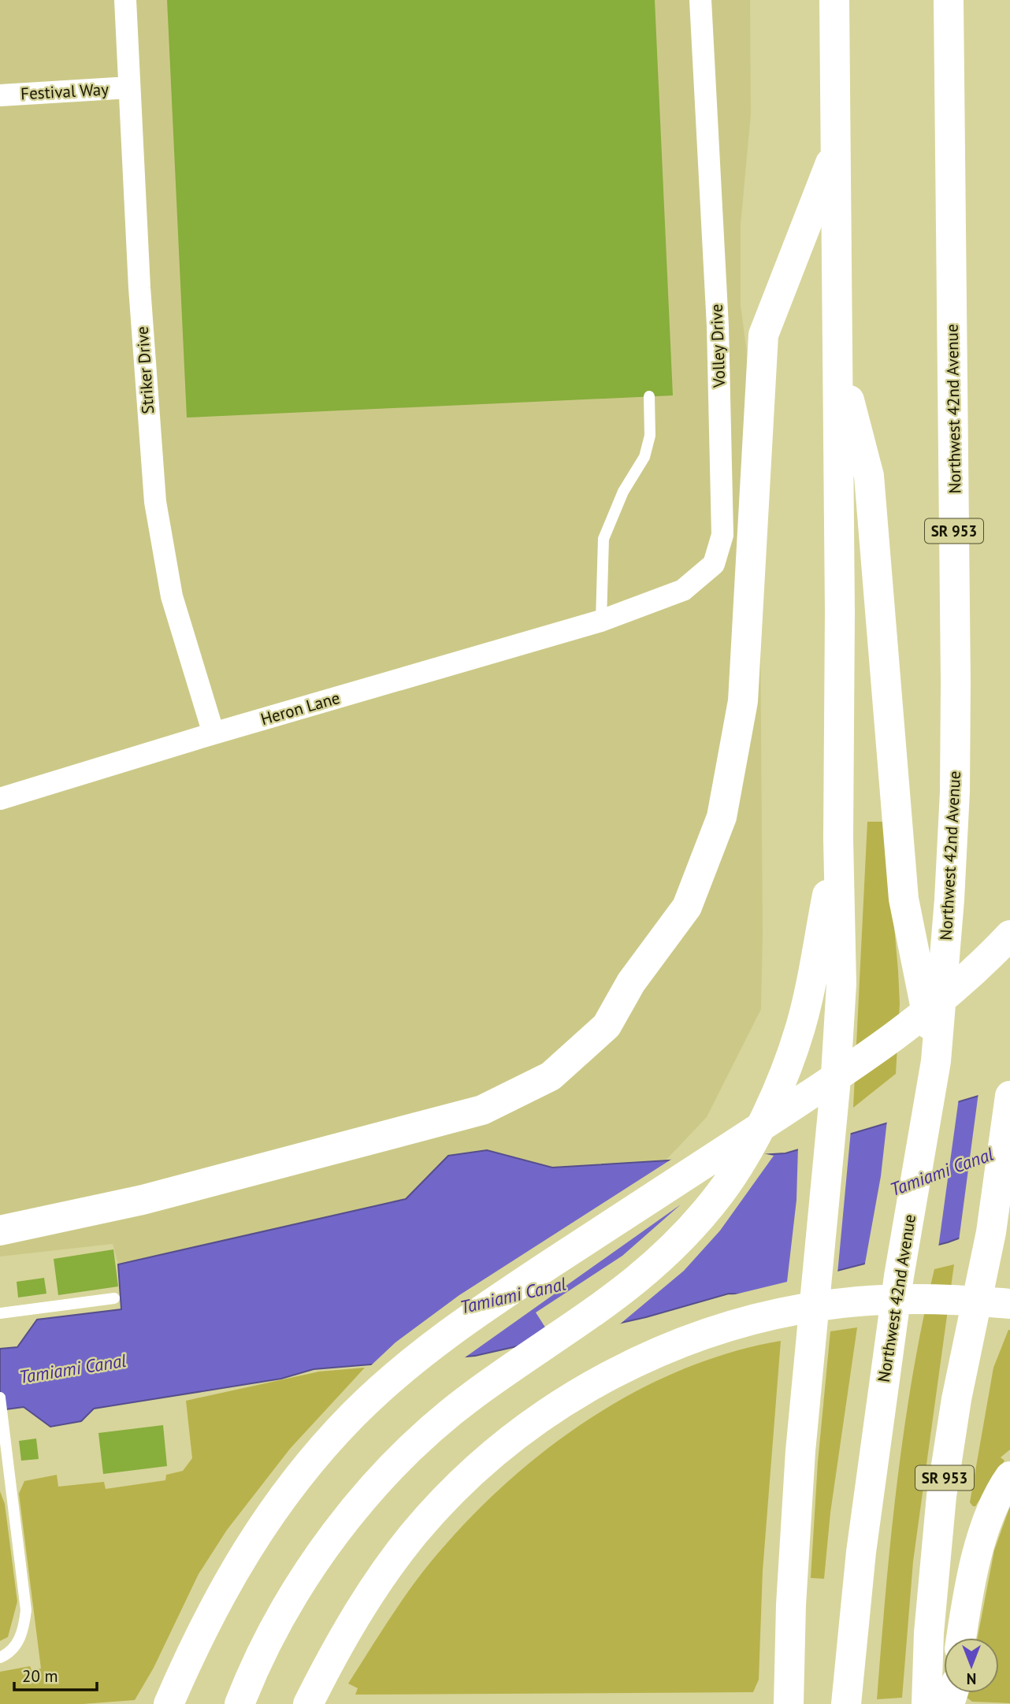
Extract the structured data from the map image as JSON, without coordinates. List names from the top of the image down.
{
  "streets": {
    "highway": ["Northwest 42nd Avenue", "SR 953"],
    "street": [
      "Festival Way",
      "Volley Drive",
      "Striker Drive",
      "Heron Lane"
    ]
  },
  "crossings": [
    ["Festival Way", "Striker Drive"],
    ["Volley Drive", "Heron Lane"],
    ["Striker Drive", "Heron Lane"]
  ],
  "water": ["Tamiami Canal"],
  "scale_bar": "20 m",
  "north": "bottom"
}
